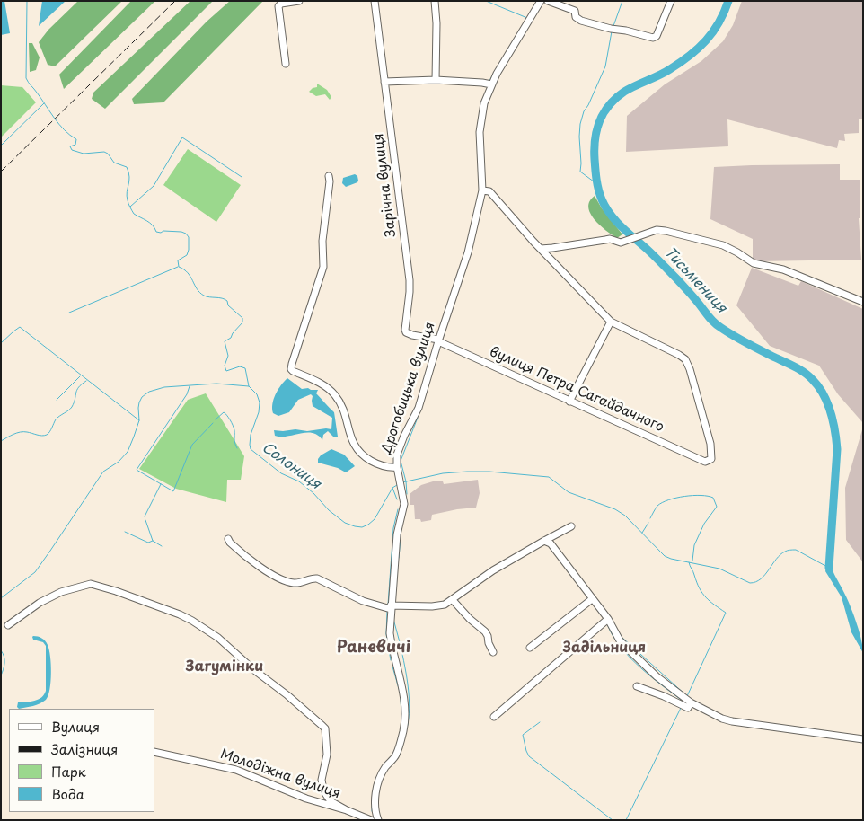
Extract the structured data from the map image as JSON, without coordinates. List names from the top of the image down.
{
  "streets": {
    "street": [
      "Зарічна вулиця",
      "Дрогобицька вулиця",
      "вулиця Петра Сагайдачного",
      "Молодіжна вулиця"
    ]
  },
  "crossings": [
    ["Зарічна вулиця", "Дрогобицька вулиця"],
    ["Зарічна вулиця", "вулиця Петра Сагайдачного"],
    ["Дрогобицька вулиця", "вулиця Петра Сагайдачного"]
  ],
  "districts": ["Раневичі", "Задільниця", "Загумінки"],
  "water": ["Тисьмениця", "Солониця"],
  "legend": [
    "Вулиця",
    "Залізниця",
    "Парк",
    "Вода"
  ]
}
